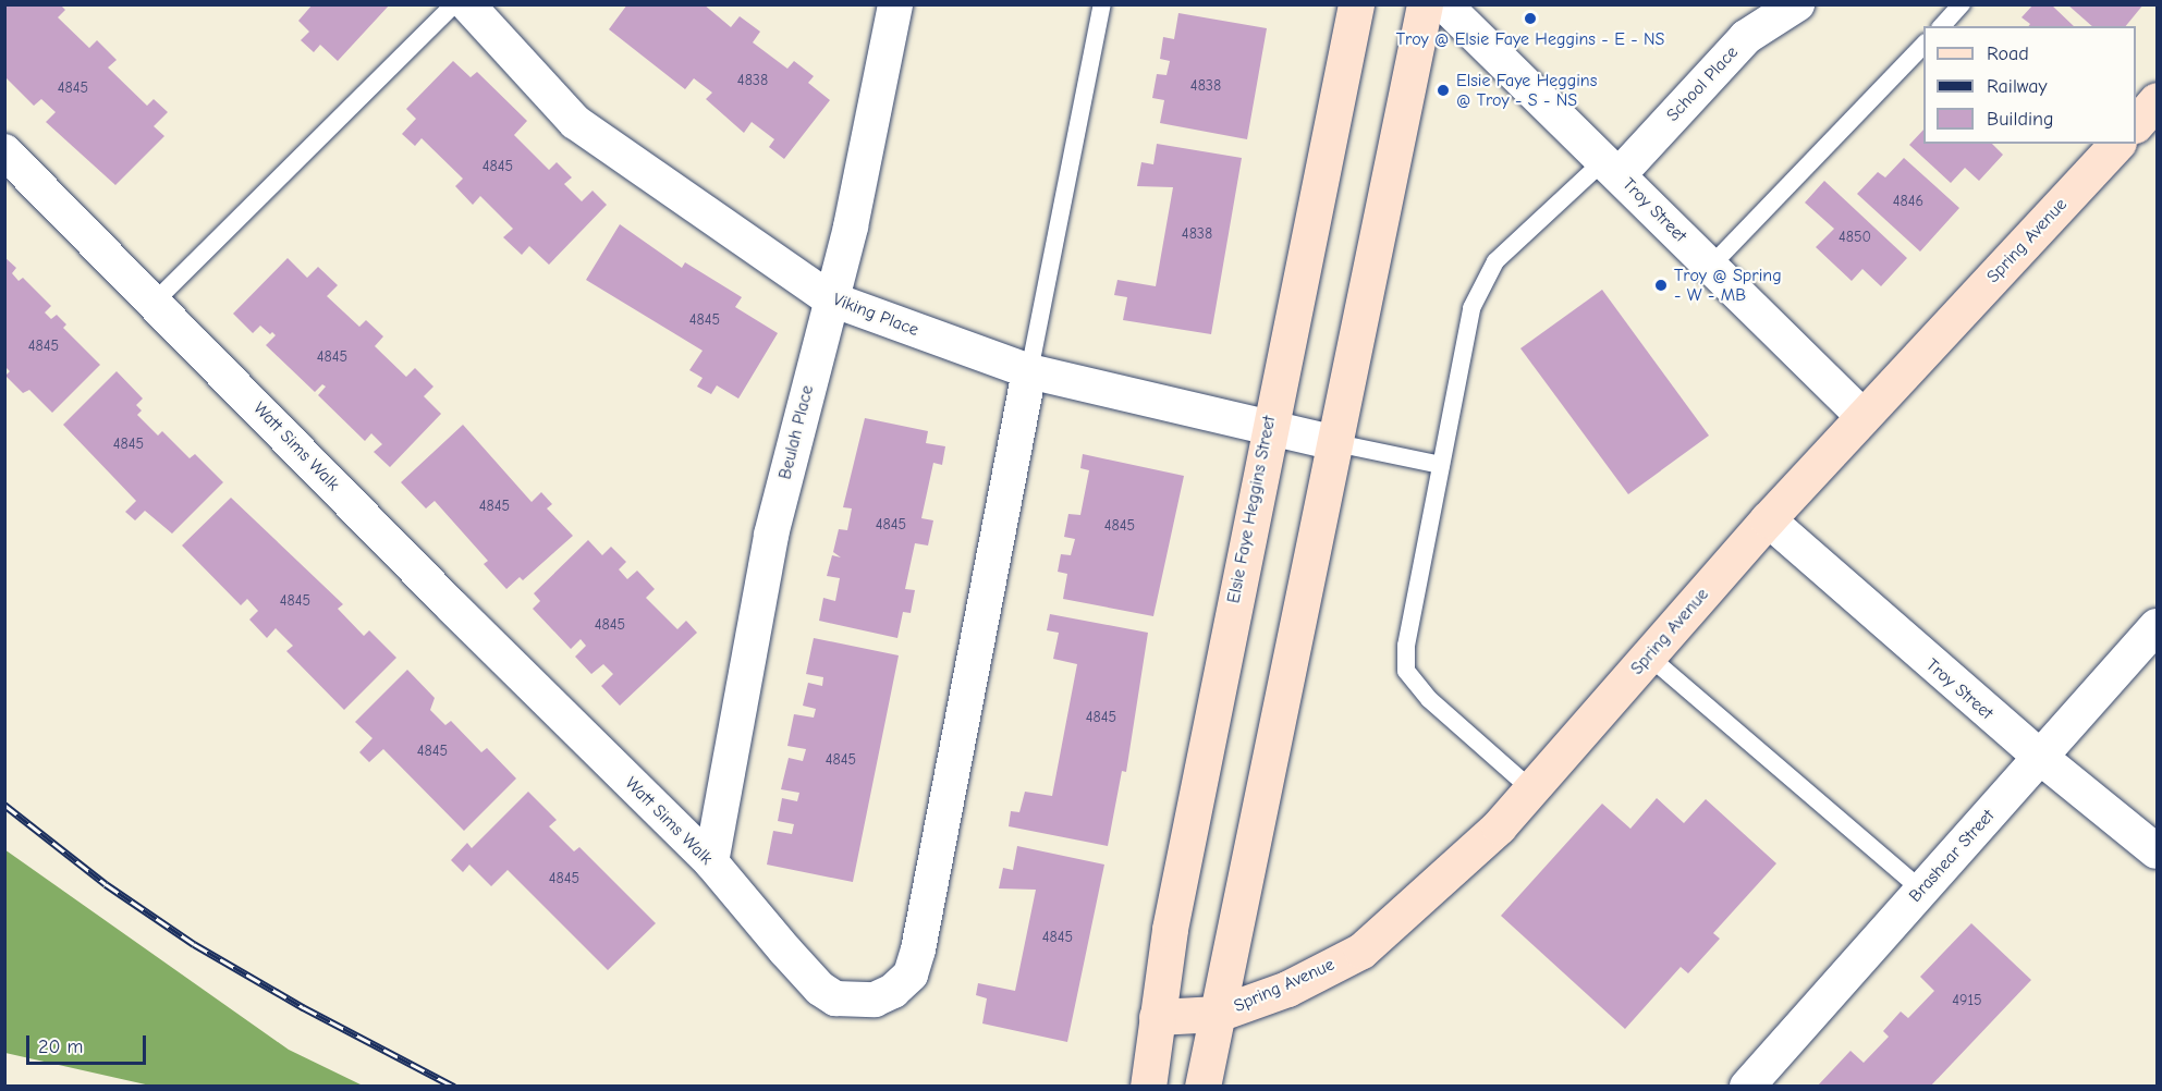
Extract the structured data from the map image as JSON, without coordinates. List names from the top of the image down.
{
  "streets": {
    "main road": ["Spring Avenue", "Elsie Faye Heggins Street"],
    "street": [
      "School Place",
      "Troy Street",
      "Viking Place",
      "Beulah Place",
      "Watt Sims Walk",
      "Brashear Street"
    ]
  },
  "crossings": [
    ["School Place", "Troy Street"],
    ["Troy Street", "Spring Avenue"],
    ["Troy Street", "Brashear Street"],
    ["Spring Avenue", "Elsie Faye Heggins Street"],
    ["Viking Place", "Beulah Place"],
    ["Viking Place", "Watt Sims Walk"],
    ["Viking Place", "Elsie Faye Heggins Street"],
    ["Beulah Place", "Watt Sims Walk"]
  ],
  "places": ["Troy @ Elsie Faye Heggins - E - NS", "Elsie Faye Heggins @ Troy - S - NS", "Troy @ Spring - W - MB"],
  "house_numbers": [
    "4838",
    "4838",
    "4845",
    "4845",
    "4846",
    "4838",
    "4850",
    "4845",
    "4845",
    "4845",
    "4845",
    "4845",
    "4845",
    "4845",
    "4845",
    "4845",
    "4845",
    "4845",
    "4845",
    "4845",
    "4845",
    "4915"
  ],
  "legend": ["Road", "Railway", "Building"],
  "scale_bar": "20 m"
}
